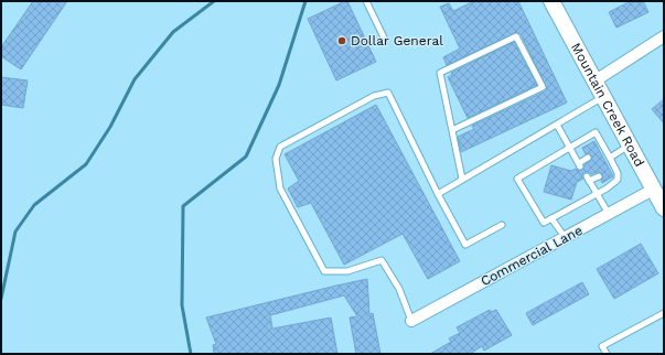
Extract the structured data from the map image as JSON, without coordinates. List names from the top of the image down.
{
  "streets": {
    "main road": ["Mountain Creek Road"],
    "street": ["Commercial Lane"]
  },
  "crossings": [
    ["Mountain Creek Road", "Commercial Lane"]
  ],
  "places": ["Dollar General"]
}
